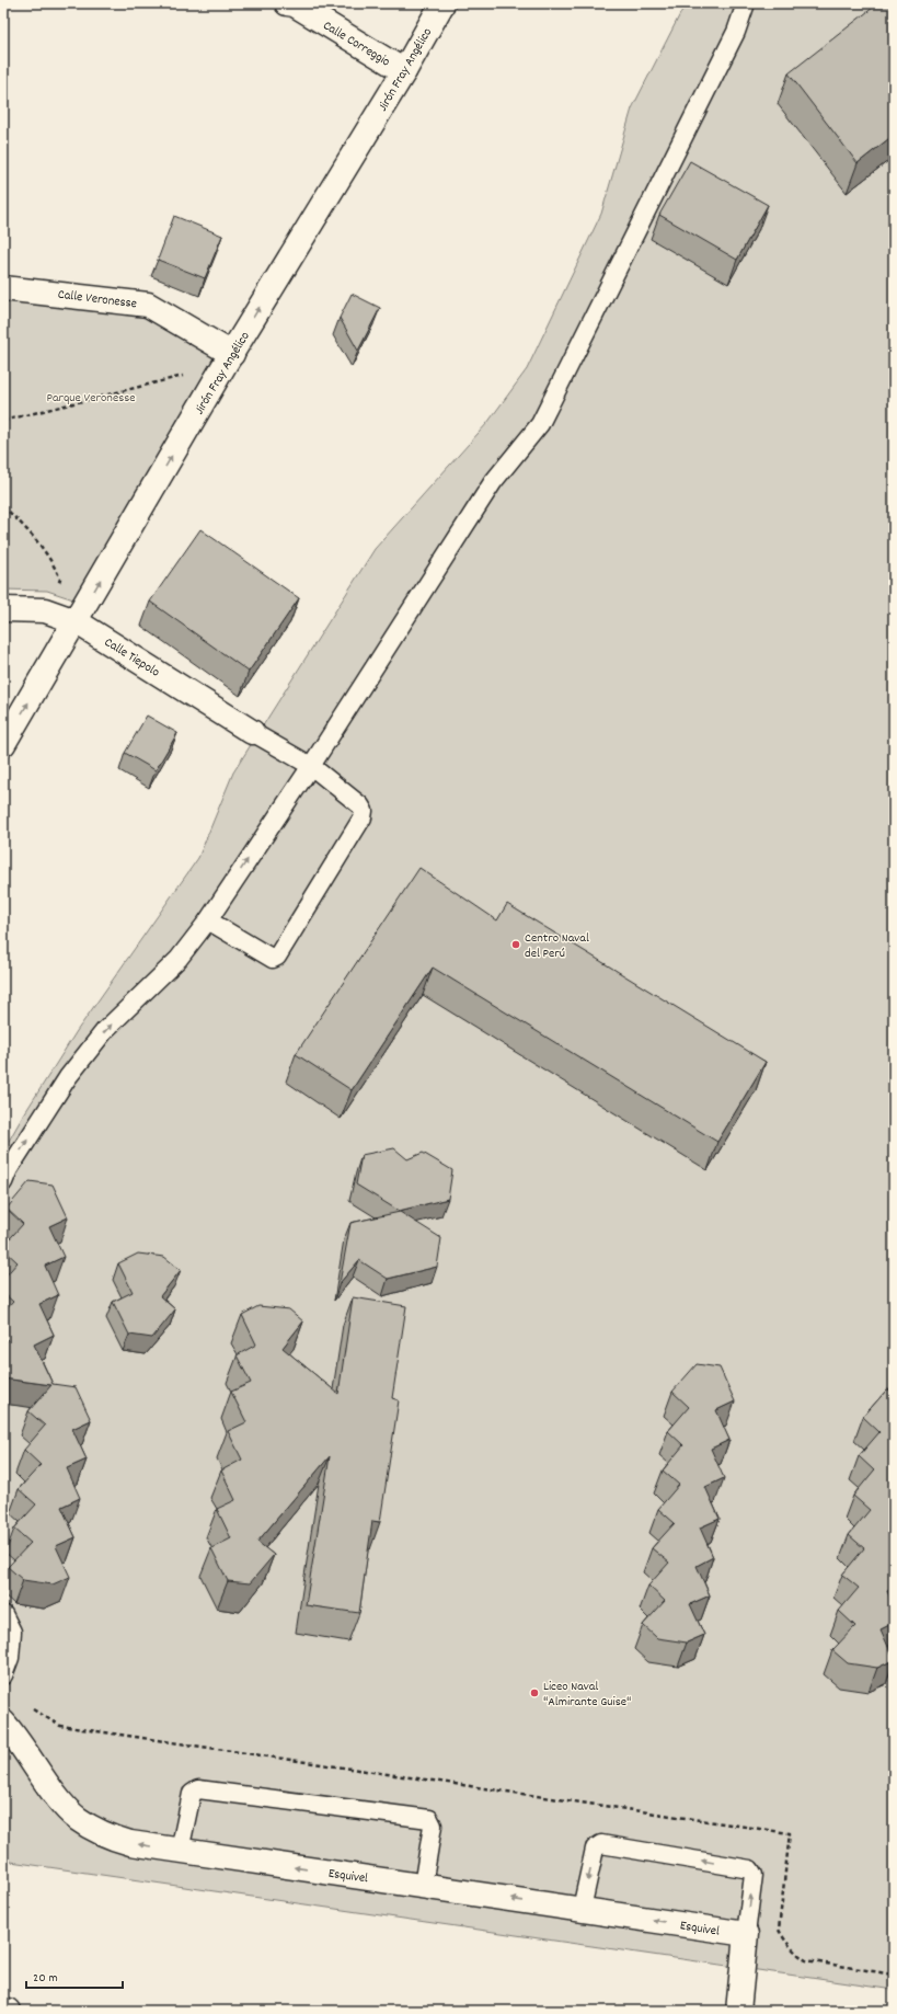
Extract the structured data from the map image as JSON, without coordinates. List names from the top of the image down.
{
  "streets": {
    "street": [
      "Calle Correggio",
      "Jirón Fray Angélico",
      "Calle Veronesse",
      "Calle Tiepolo",
      "Esquivel"
    ]
  },
  "crossings": [
    ["Calle Correggio", "Jirón Fray Angélico"],
    ["Jirón Fray Angélico", "Calle Veronesse"],
    ["Jirón Fray Angélico", "Calle Tiepolo"]
  ],
  "one_way": ["Jirón Fray Angélico", "Esquivel"],
  "parks": ["Parque Veronesse"],
  "places": ["Centro Naval del Perú", "Liceo Naval \"Almirante Guise\""],
  "scale_bar": "20 m"
}
